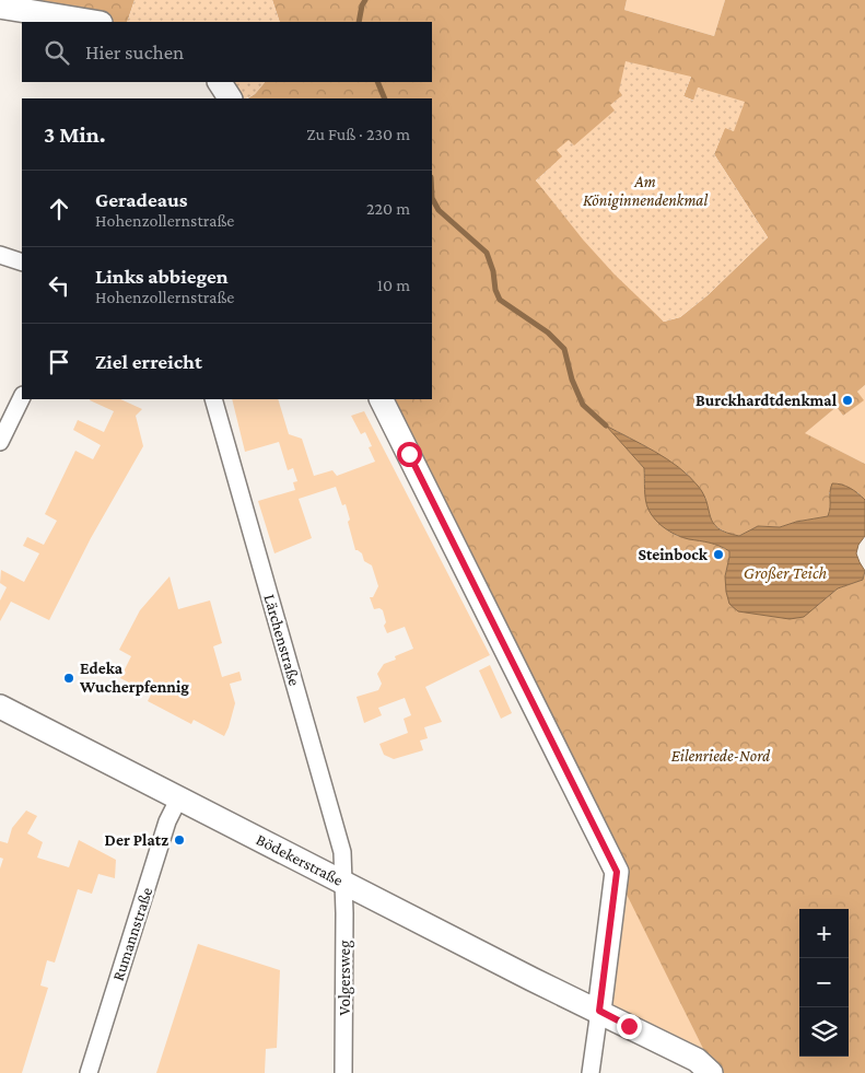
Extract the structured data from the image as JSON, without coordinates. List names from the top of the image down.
{
  "streets": {
    "street": [
      "Lärchenstraße",
      "Bödekerstraße",
      "Rumannstraße",
      "Volgersweg"
    ]
  },
  "crossings": [
    ["Lärchenstraße", "Bödekerstraße"],
    ["Lärchenstraße", "Volgersweg"],
    ["Bödekerstraße", "Rumannstraße"],
    ["Bödekerstraße", "Volgersweg"]
  ],
  "water": ["Großer Teich"],
  "parks": ["Am Königinnendenkmal", "Eilenriede-Nord"],
  "places": [
    "Burckhardtdenkmal",
    "Steinbock",
    "Edeka Wucherpfennig",
    "Der Platz"
  ],
  "page": {
    "search": "Hier suchen",
    "heading": ["3 Min.", "Zu Fuß · 230 m"],
    "list": [
      ["Geradeaus", "Hohenzollernstraße", "220 m"],
      ["Links abbiegen", "Hohenzollernstraße", "10 m"],
      "Ziel erreicht"
    ],
    "map_buttons": ["+", "−"]
  }
}
